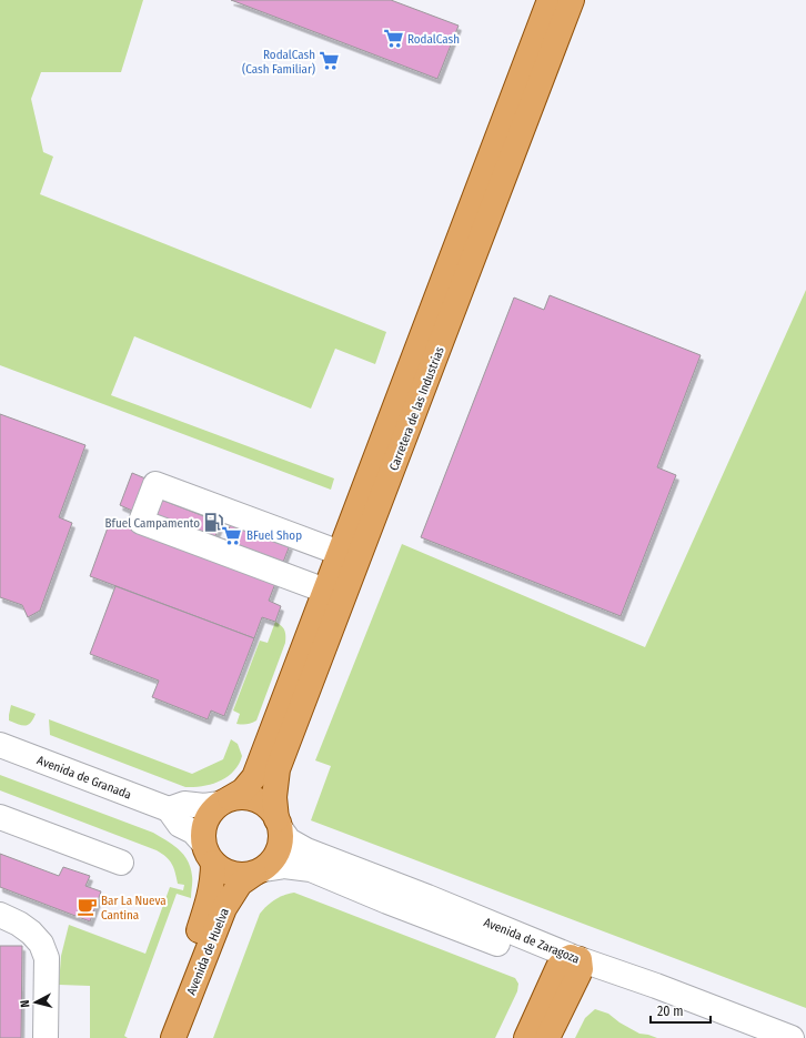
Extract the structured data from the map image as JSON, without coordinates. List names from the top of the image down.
{
  "streets": {
    "main road": ["Carretera de las Industrias", "Avenida de Huelva"],
    "street": ["Avenida de Granada", "Avenida de Zaragoza"]
  },
  "crossings": [
    ["Carretera de las Industrias", "Avenida de Granada"],
    ["Carretera de las Industrias", "Avenida de Zaragoza"],
    ["Carretera de las Industrias", "Avenida de Huelva"],
    ["Avenida de Granada", "Avenida de Zaragoza"],
    ["Avenida de Granada", "Avenida de Huelva"],
    ["Avenida de Zaragoza", "Avenida de Huelva"]
  ],
  "places": {
    "supermarket": ["RodalCash", "RodalCash (Cash Familiar)", "BFuel Shop"],
    "fuel station": ["Bfuel Campamento"],
    "cafe": ["Bar La Nueva Cantina"]
  },
  "scale_bar": "20 m",
  "north": "left"
}
